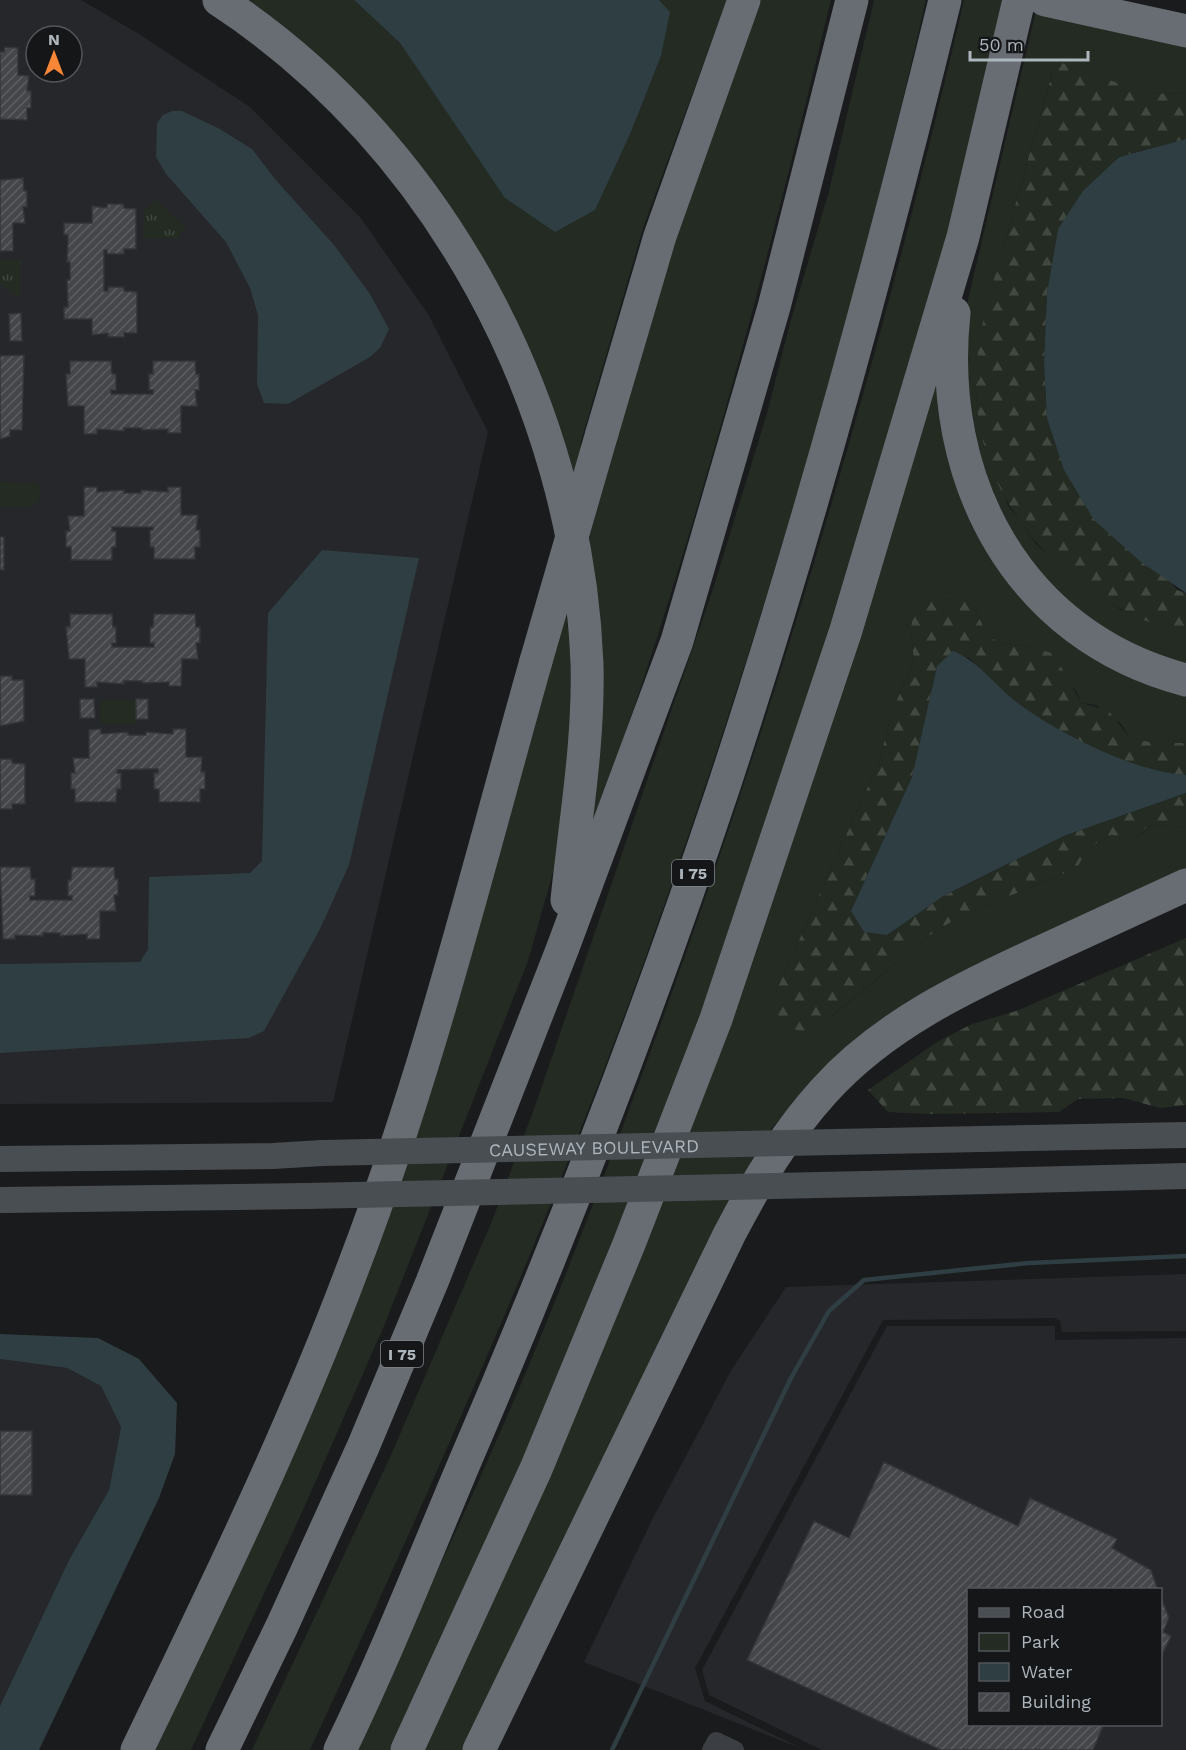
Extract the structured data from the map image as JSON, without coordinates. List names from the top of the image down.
{
  "streets": {
    "highway": ["I 75"],
    "main road": ["CAUSEWAY BOULEVARD"]
  },
  "legend": [
    "Road",
    "Park",
    "Water",
    "Building"
  ],
  "scale_bar": "50 m",
  "north": "top"
}
